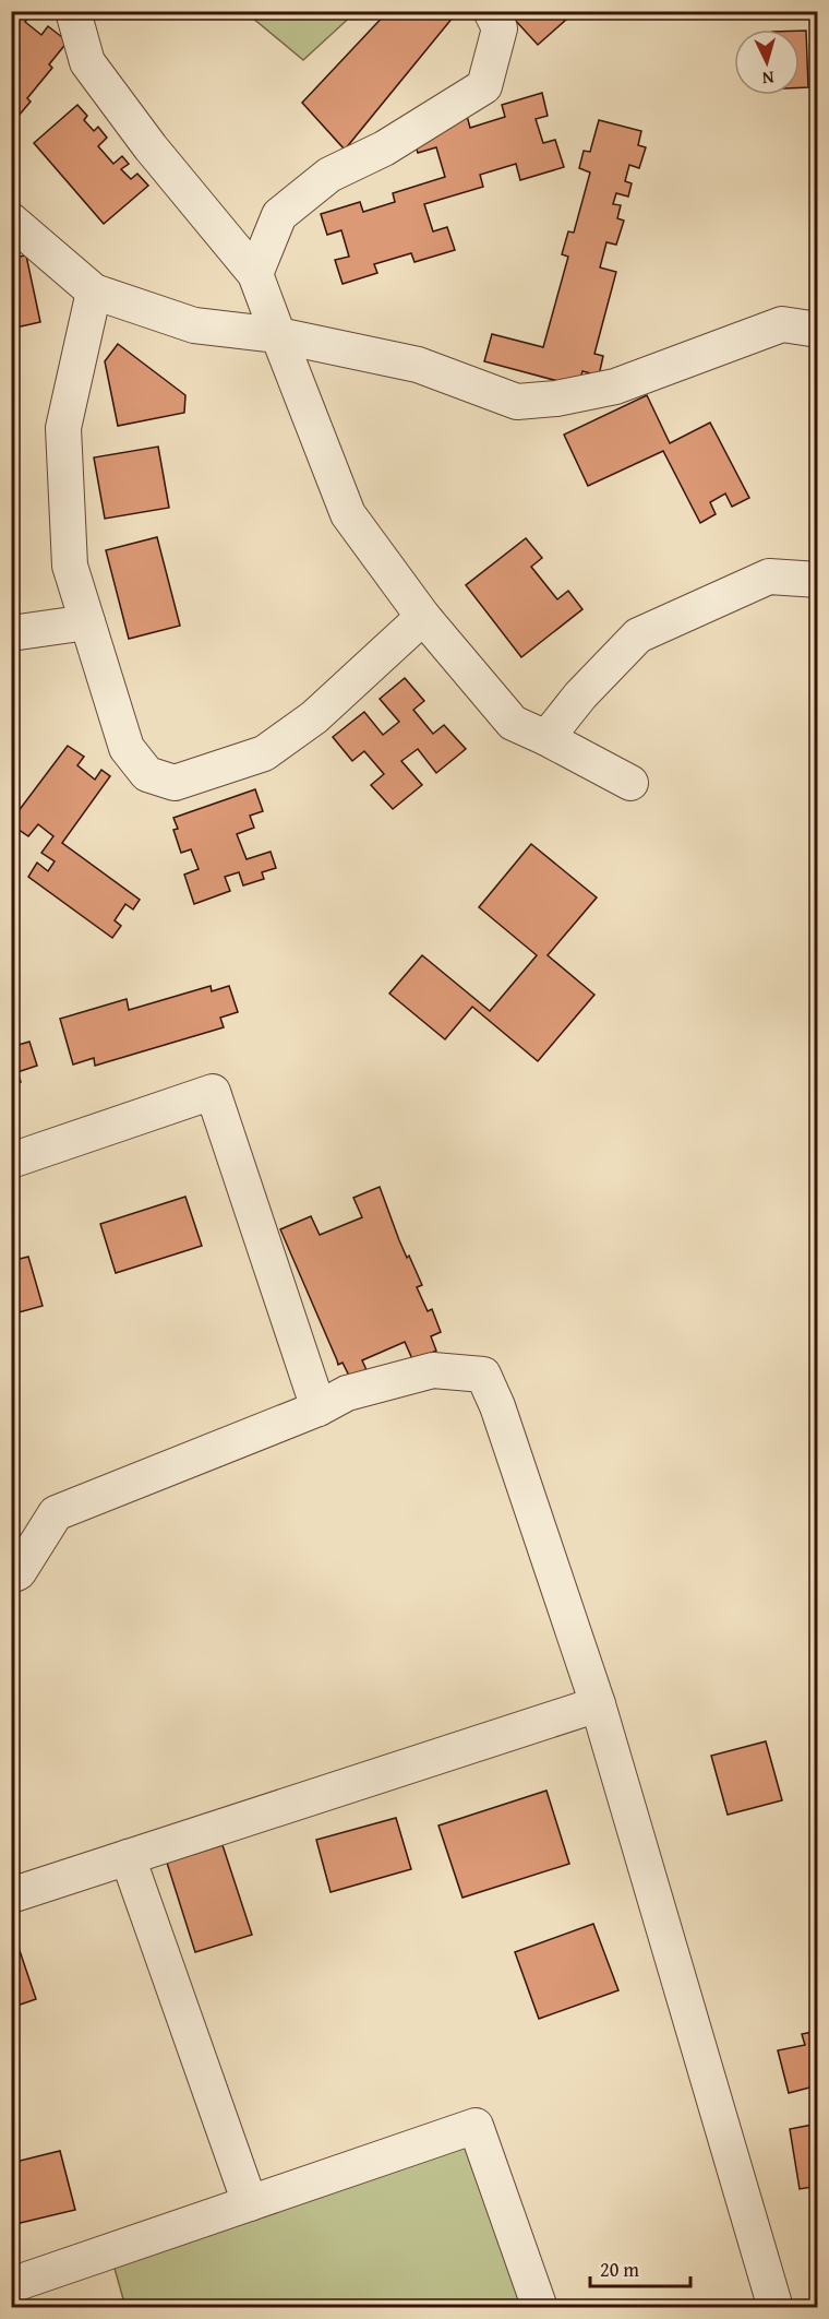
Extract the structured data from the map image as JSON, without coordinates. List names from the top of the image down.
{
  "scale_bar": "20 m",
  "north": "bottom"
}
